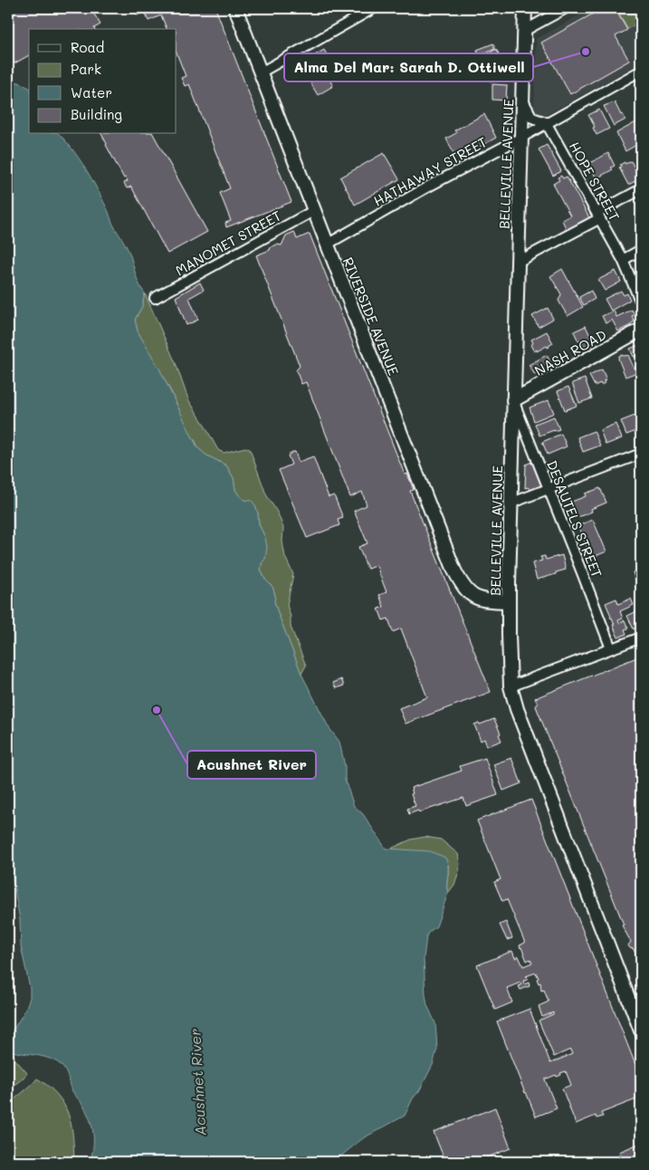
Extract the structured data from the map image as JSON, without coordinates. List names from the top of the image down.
{
  "streets": {
    "main road": ["BELLEVILLE AVENUE", "RIVERSIDE AVENUE", "NASH ROAD"],
    "street": [
      "HATHAWAY STREET",
      "HOPE STREET",
      "MANOMET STREET",
      "DESAUTELS STREET"
    ]
  },
  "crossings": [
    ["BELLEVILLE AVENUE", "HATHAWAY STREET"],
    ["BELLEVILLE AVENUE", "RIVERSIDE AVENUE"],
    ["BELLEVILLE AVENUE", "NASH ROAD"],
    ["BELLEVILLE AVENUE", "DESAUTELS STREET"],
    ["HATHAWAY STREET", "HOPE STREET"],
    ["HATHAWAY STREET", "RIVERSIDE AVENUE"],
    ["MANOMET STREET", "RIVERSIDE AVENUE"],
    ["NASH ROAD", "DESAUTELS STREET"]
  ],
  "water": ["Acushnet River"],
  "places": ["Alma Del Mar: Sarah D. Ottiwell", "Acushnet River"],
  "legend": [
    "Road",
    "Park",
    "Water",
    "Building"
  ]
}
